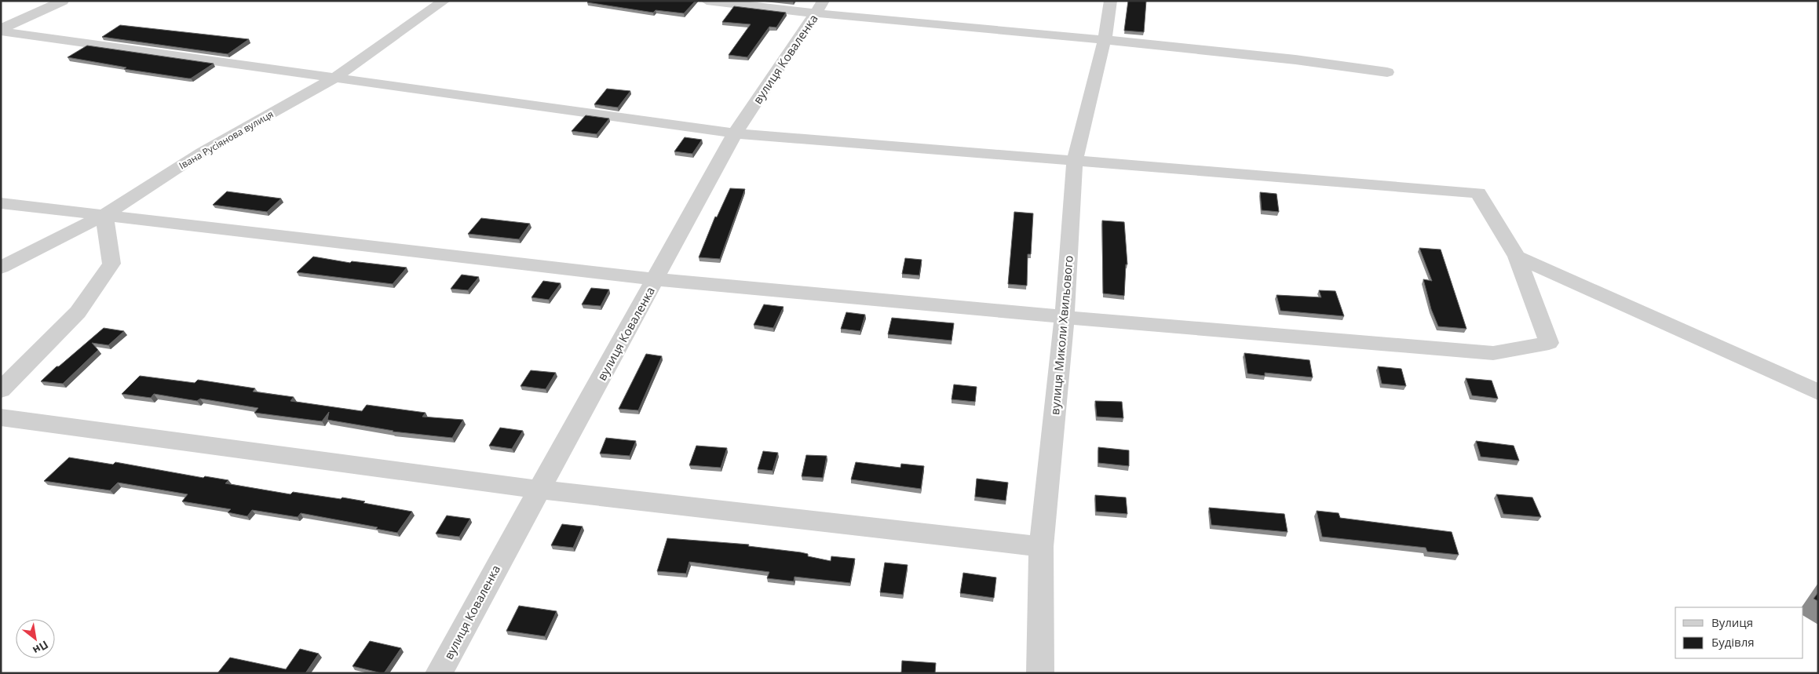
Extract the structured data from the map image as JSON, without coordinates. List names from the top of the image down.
{
  "streets": {
    "street": ["вулиця Коваленка", "Івана Русіянова вулиця", "вулиця Миколи Хвильового"]
  },
  "legend": ["Вулиця", "Будівля"],
  "north": "bottom right"
}
